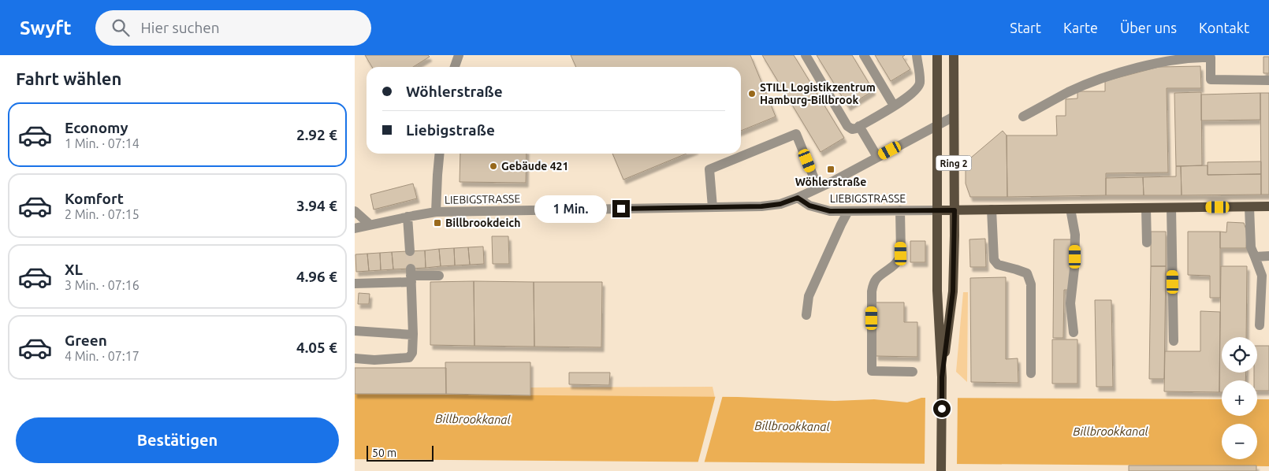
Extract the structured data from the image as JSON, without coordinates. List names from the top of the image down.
{
  "streets": {
    "main road": ["Ring 2", "LIEBIGSTRASSE"]
  },
  "crossings": [
    ["Ring 2", "LIEBIGSTRASSE"]
  ],
  "water": ["Billbrookkanal"],
  "places": {
    "other": ["STILL Logistikzentrum Hamburg-Billbrook", "Gebäude 421"],
    "transit": ["Wöhlerstraße", "Billbrookdeich"]
  },
  "scale_bar": "50 m",
  "page": {
    "header": "Swyft",
    "search": "Hier suchen",
    "nav": [
      "Start",
      "Karte",
      "Über uns",
      "Kontakt"
    ],
    "heading": "Fahrt wählen",
    "banner": ["Wöhlerstraße", "Liebigstraße"],
    "list": [
      {
        "name": "Economy",
        "note": "1 Min. · 07:14",
        "value": "2.92 €"
      },
      {
        "name": "Komfort",
        "note": "2 Min. · 07:15",
        "value": "3.94 €"
      },
      {
        "name": "XL",
        "note": "3 Min. · 07:16",
        "value": "4.96 €"
      },
      {
        "name": "Green",
        "note": "4 Min. · 07:17",
        "value": "4.05 €"
      }
    ],
    "bubble": "1 Min.",
    "map_buttons": ["+", "−"],
    "buttons": "Bestätigen",
    "scale": "50 m"
  }
}
